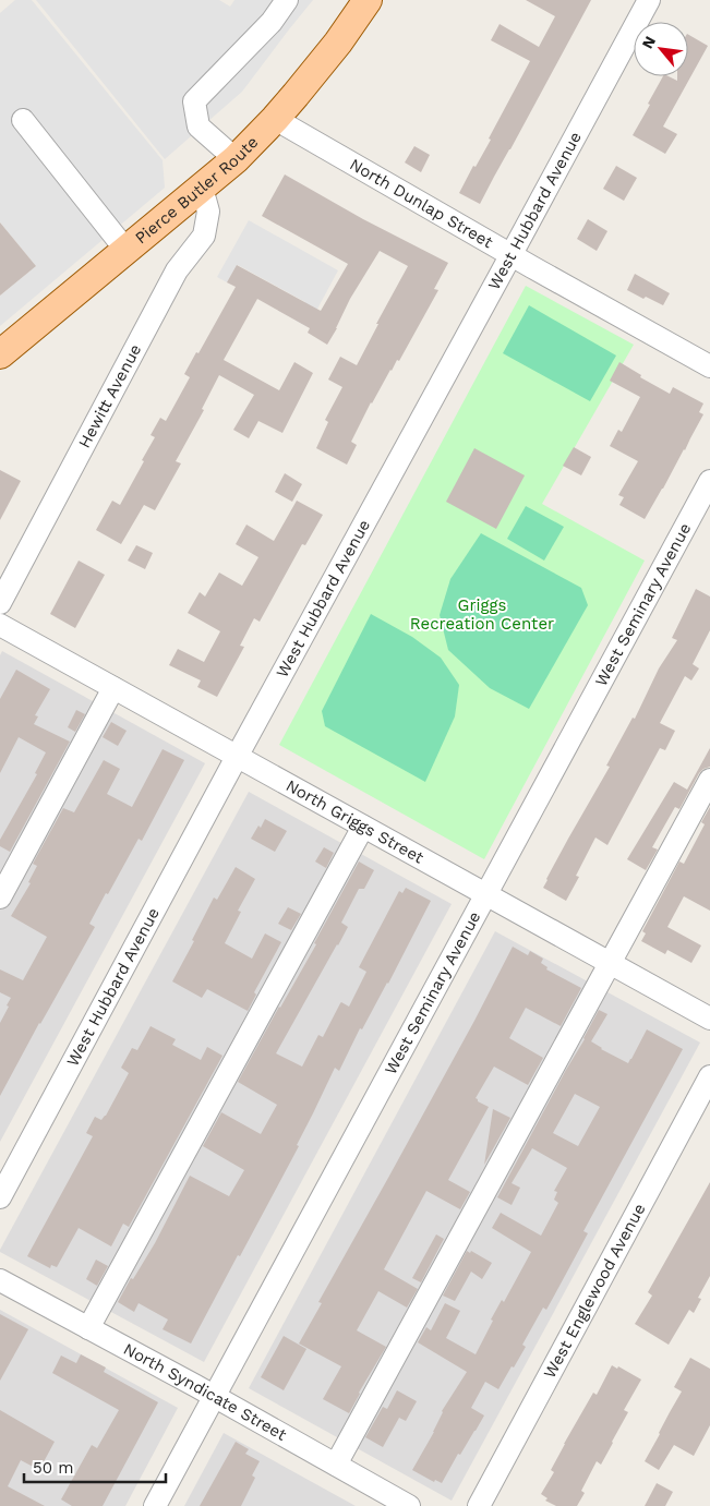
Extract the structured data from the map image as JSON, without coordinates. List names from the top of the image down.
{
  "streets": {
    "main road": ["Pierce Butler Route"],
    "street": [
      "North Dunlap Street",
      "West Hubbard Avenue",
      "Hewitt Avenue",
      "West Seminary Avenue",
      "North Griggs Street",
      "West Englewood Avenue",
      "North Syndicate Street"
    ]
  },
  "crossings": [
    ["Pierce Butler Route", "North Dunlap Street"],
    ["Pierce Butler Route", "Hewitt Avenue"],
    ["North Dunlap Street", "West Hubbard Avenue"],
    ["West Hubbard Avenue", "North Griggs Street"],
    ["West Seminary Avenue", "North Griggs Street"],
    ["West Seminary Avenue", "North Syndicate Street"]
  ],
  "parks": ["Griggs Recreation Center"],
  "scale_bar": "50 m",
  "north": "top left"
}
